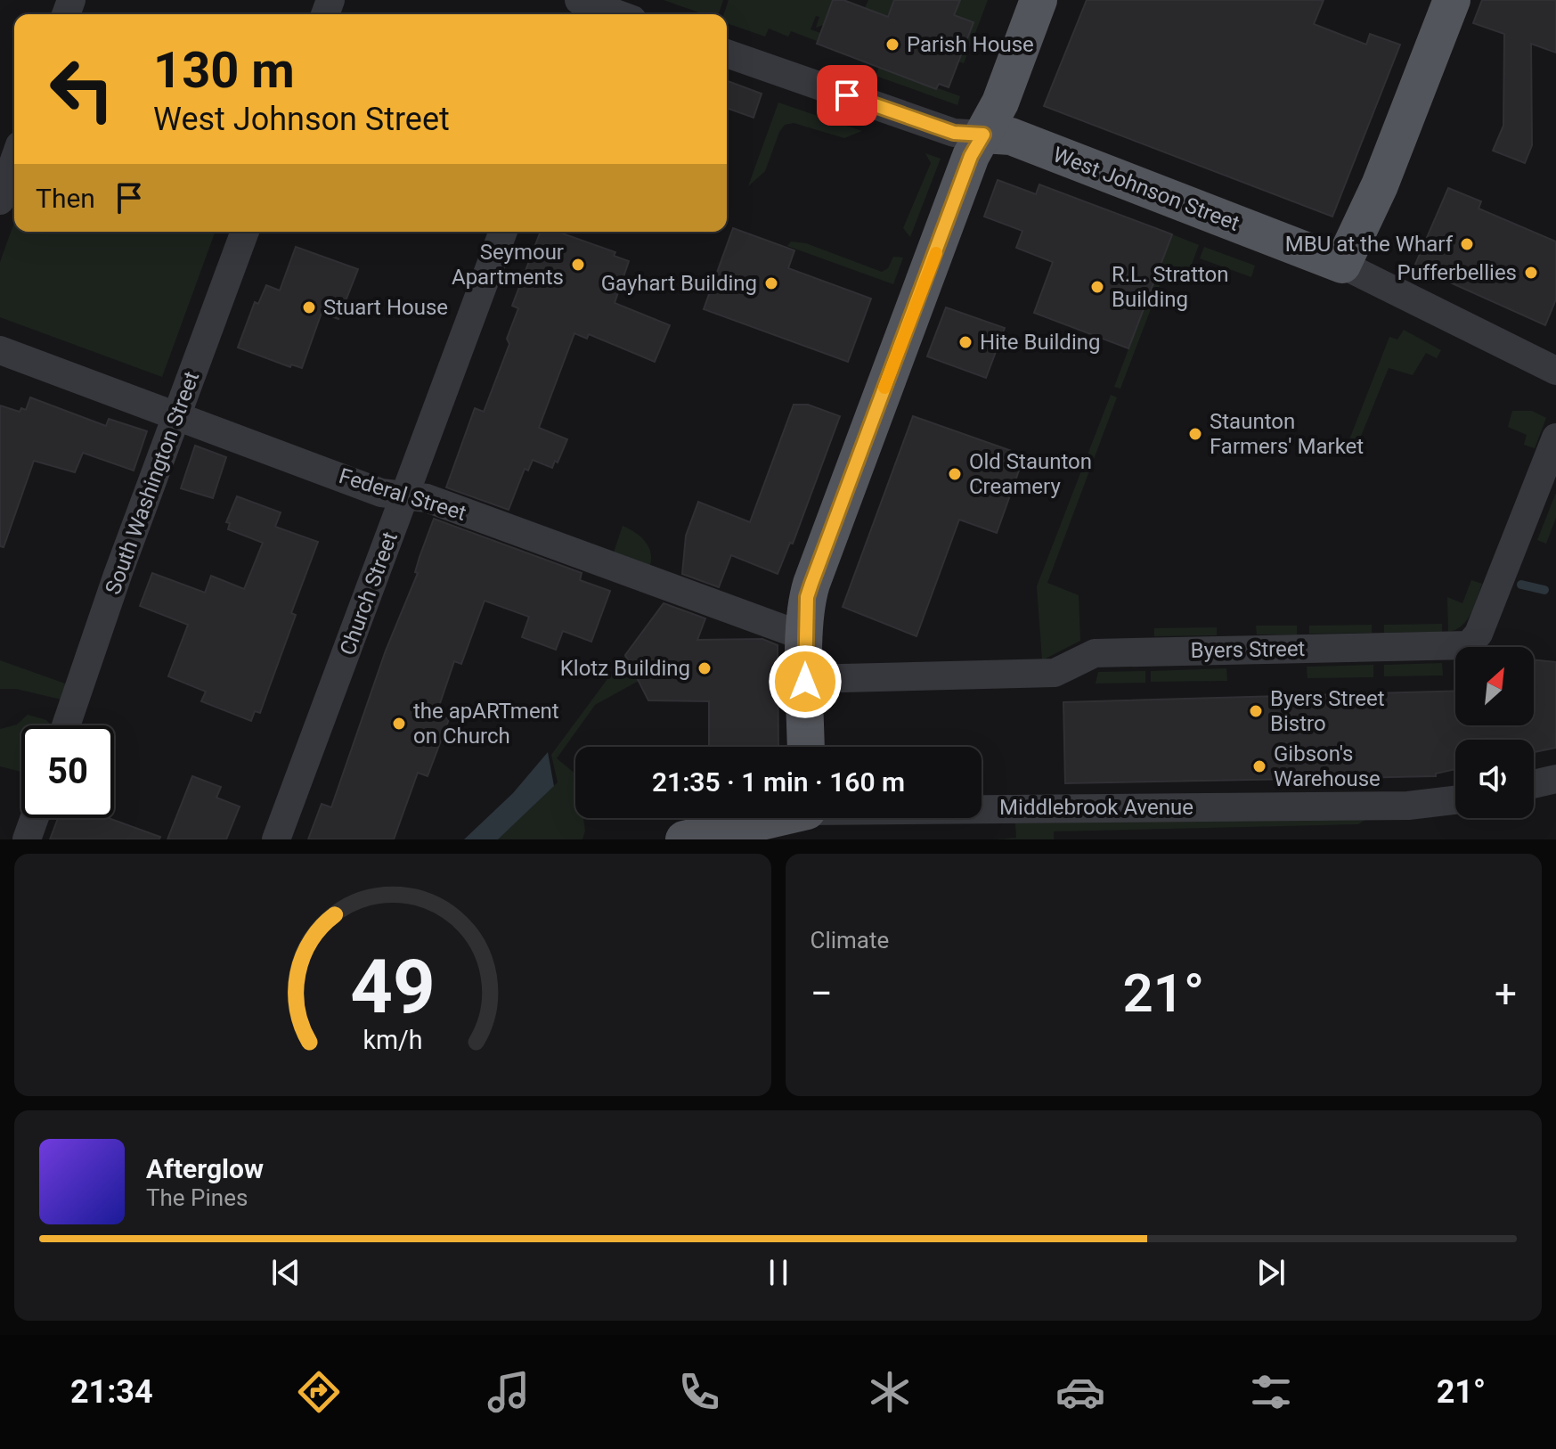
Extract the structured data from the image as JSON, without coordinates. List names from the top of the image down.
{
  "streets": {
    "main road": ["West Johnson Street", "Middlebrook Avenue"],
    "street": [
      "South Washington Street",
      "Federal Street",
      "Church Street",
      "Byers Street"
    ]
  },
  "crossings": [
    ["South Washington Street", "Federal Street"],
    ["Federal Street", "Church Street"]
  ],
  "places": [
    "Parish House",
    "MBU at the Wharf",
    "Seymour Apartments",
    "Pufferbellies",
    "Gayhart Building",
    "R.L. Stratton Building",
    "Stuart House",
    "Hite Building",
    "Staunton Farmers' Market",
    "Old Staunton Creamery",
    "Klotz Building",
    "Byers Street Bistro",
    "the apARTment on Church",
    "Gibson's Warehouse"
  ],
  "north": "top right",
  "page": {
    "turn": ["130 m", "West Johnson Street"],
    "then": "Then",
    "limit": "50",
    "trip": "21:35 · 1 min · 160 m",
    "tile": "Climate",
    "heat": ["−", "21°", "+"],
    "song": ["Afterglow", "The Pines"],
    "tabs": ["21:34", "21°"],
    "gauge": ["49", "km/h"]
  }
}
